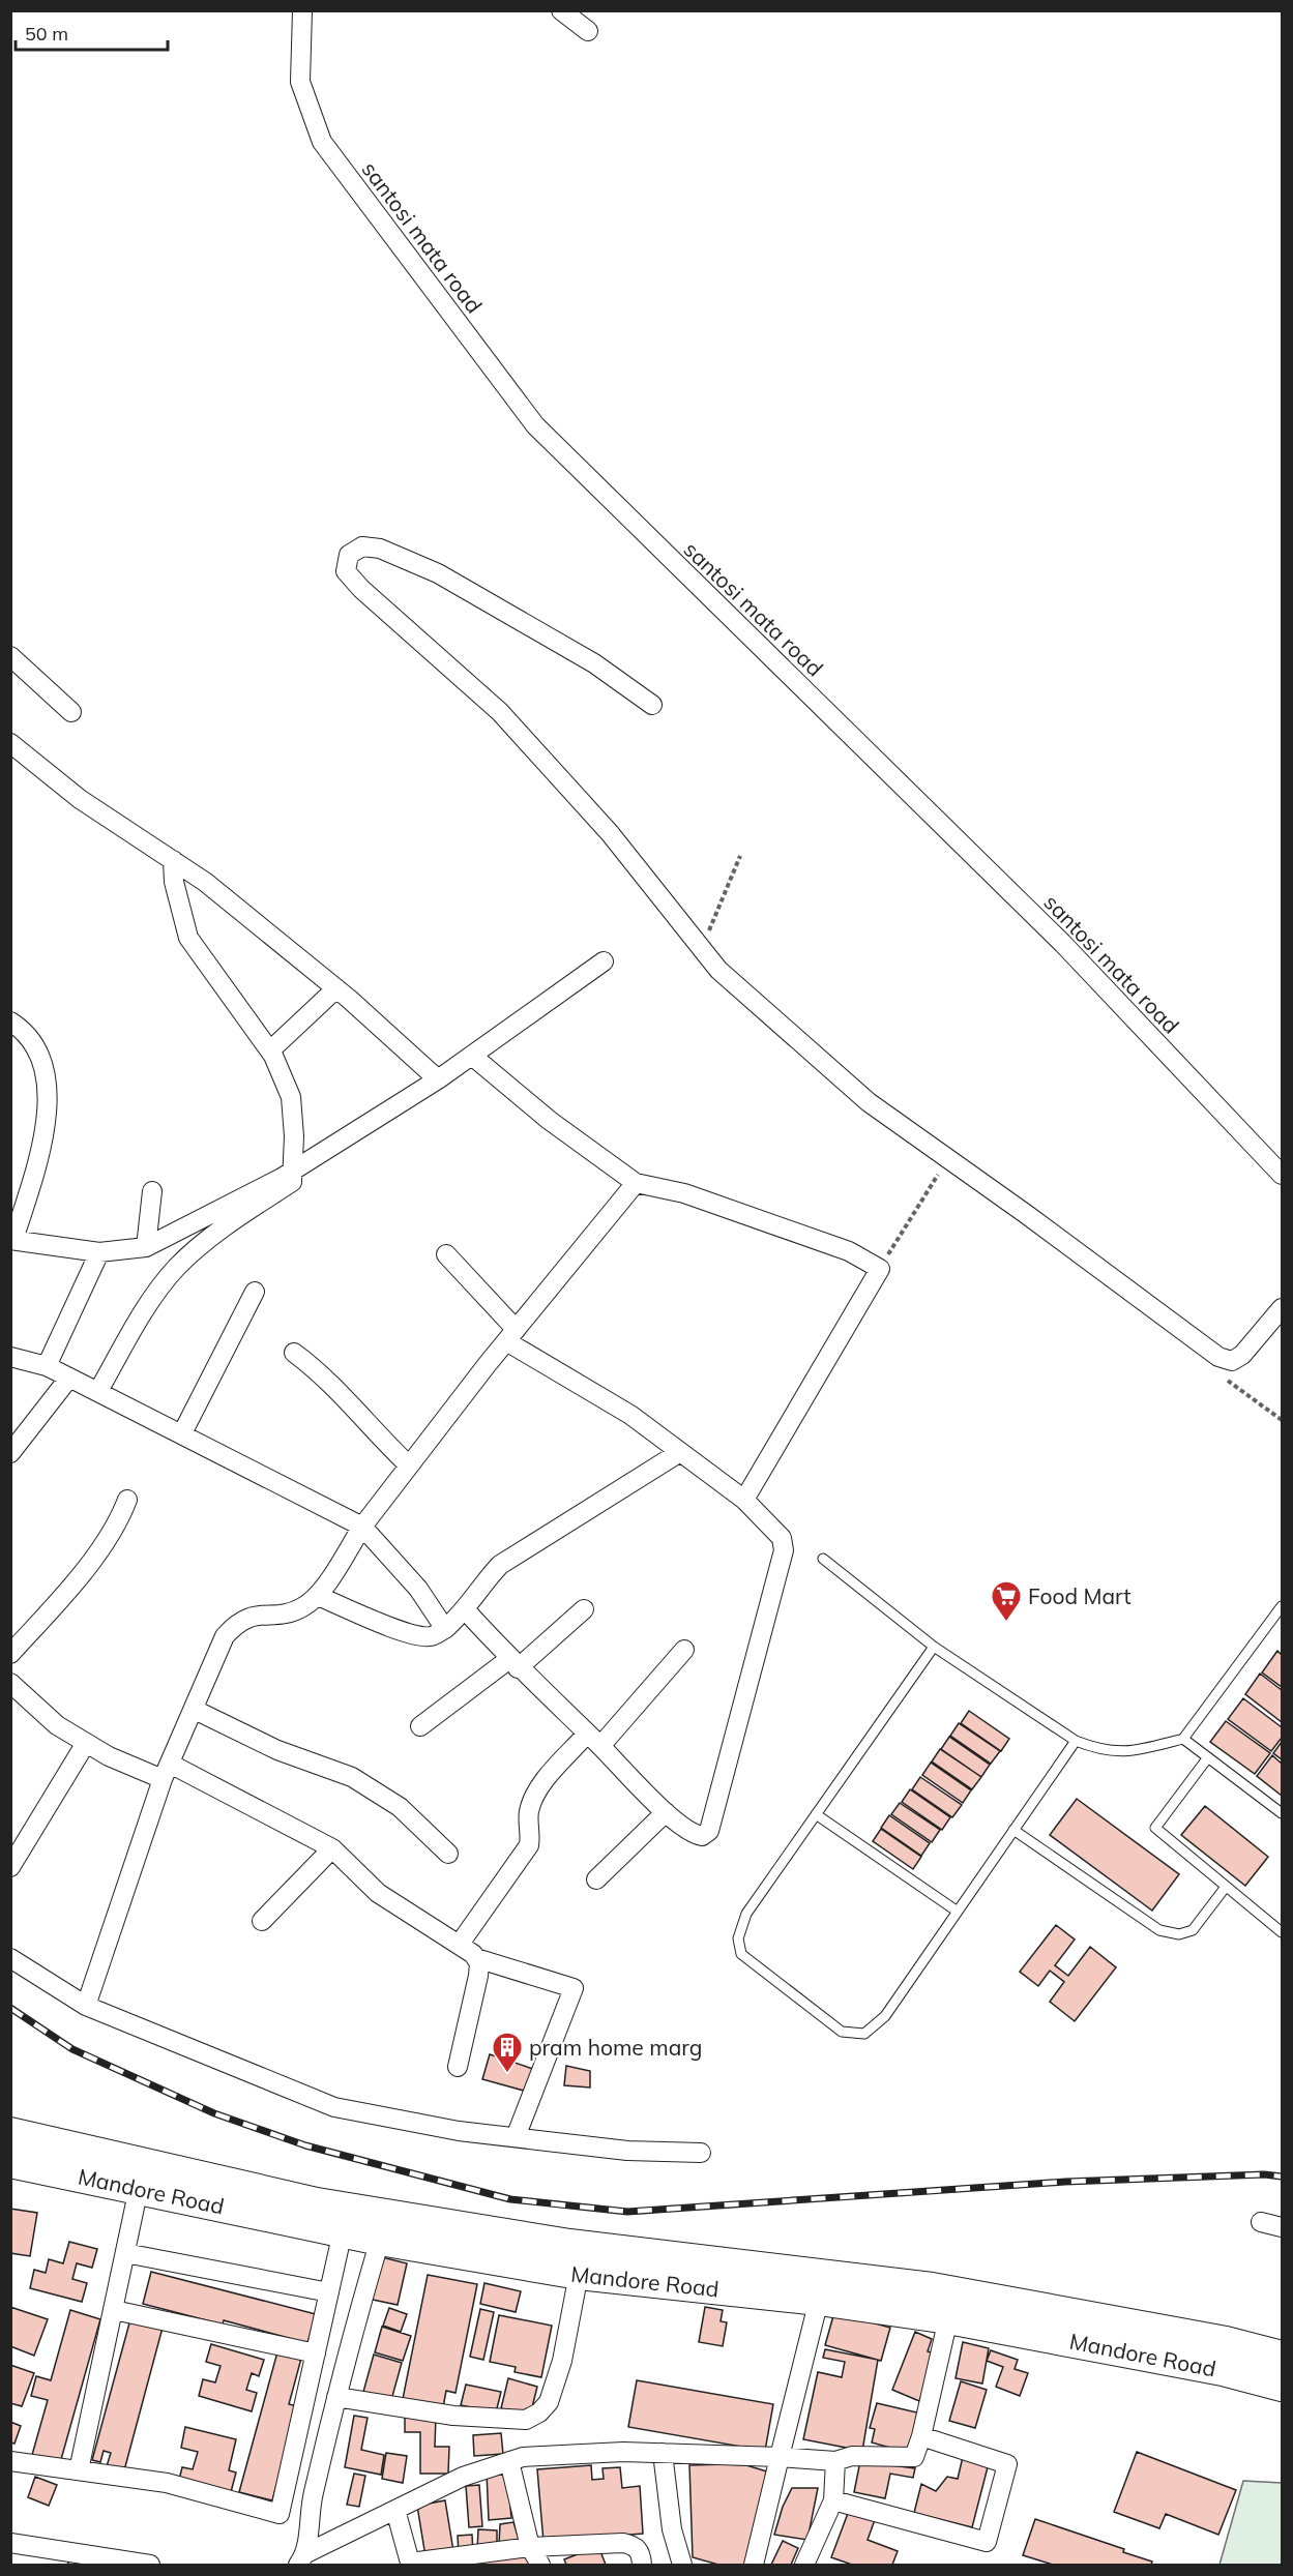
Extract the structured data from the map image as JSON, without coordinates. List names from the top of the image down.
{
  "streets": {
    "highway": ["Mandore Road"],
    "street": ["santosi mata road"]
  },
  "places": {
    "supermarket": ["Food Mart"],
    "building": ["pram home marg"]
  },
  "scale_bar": "50 m"
}
